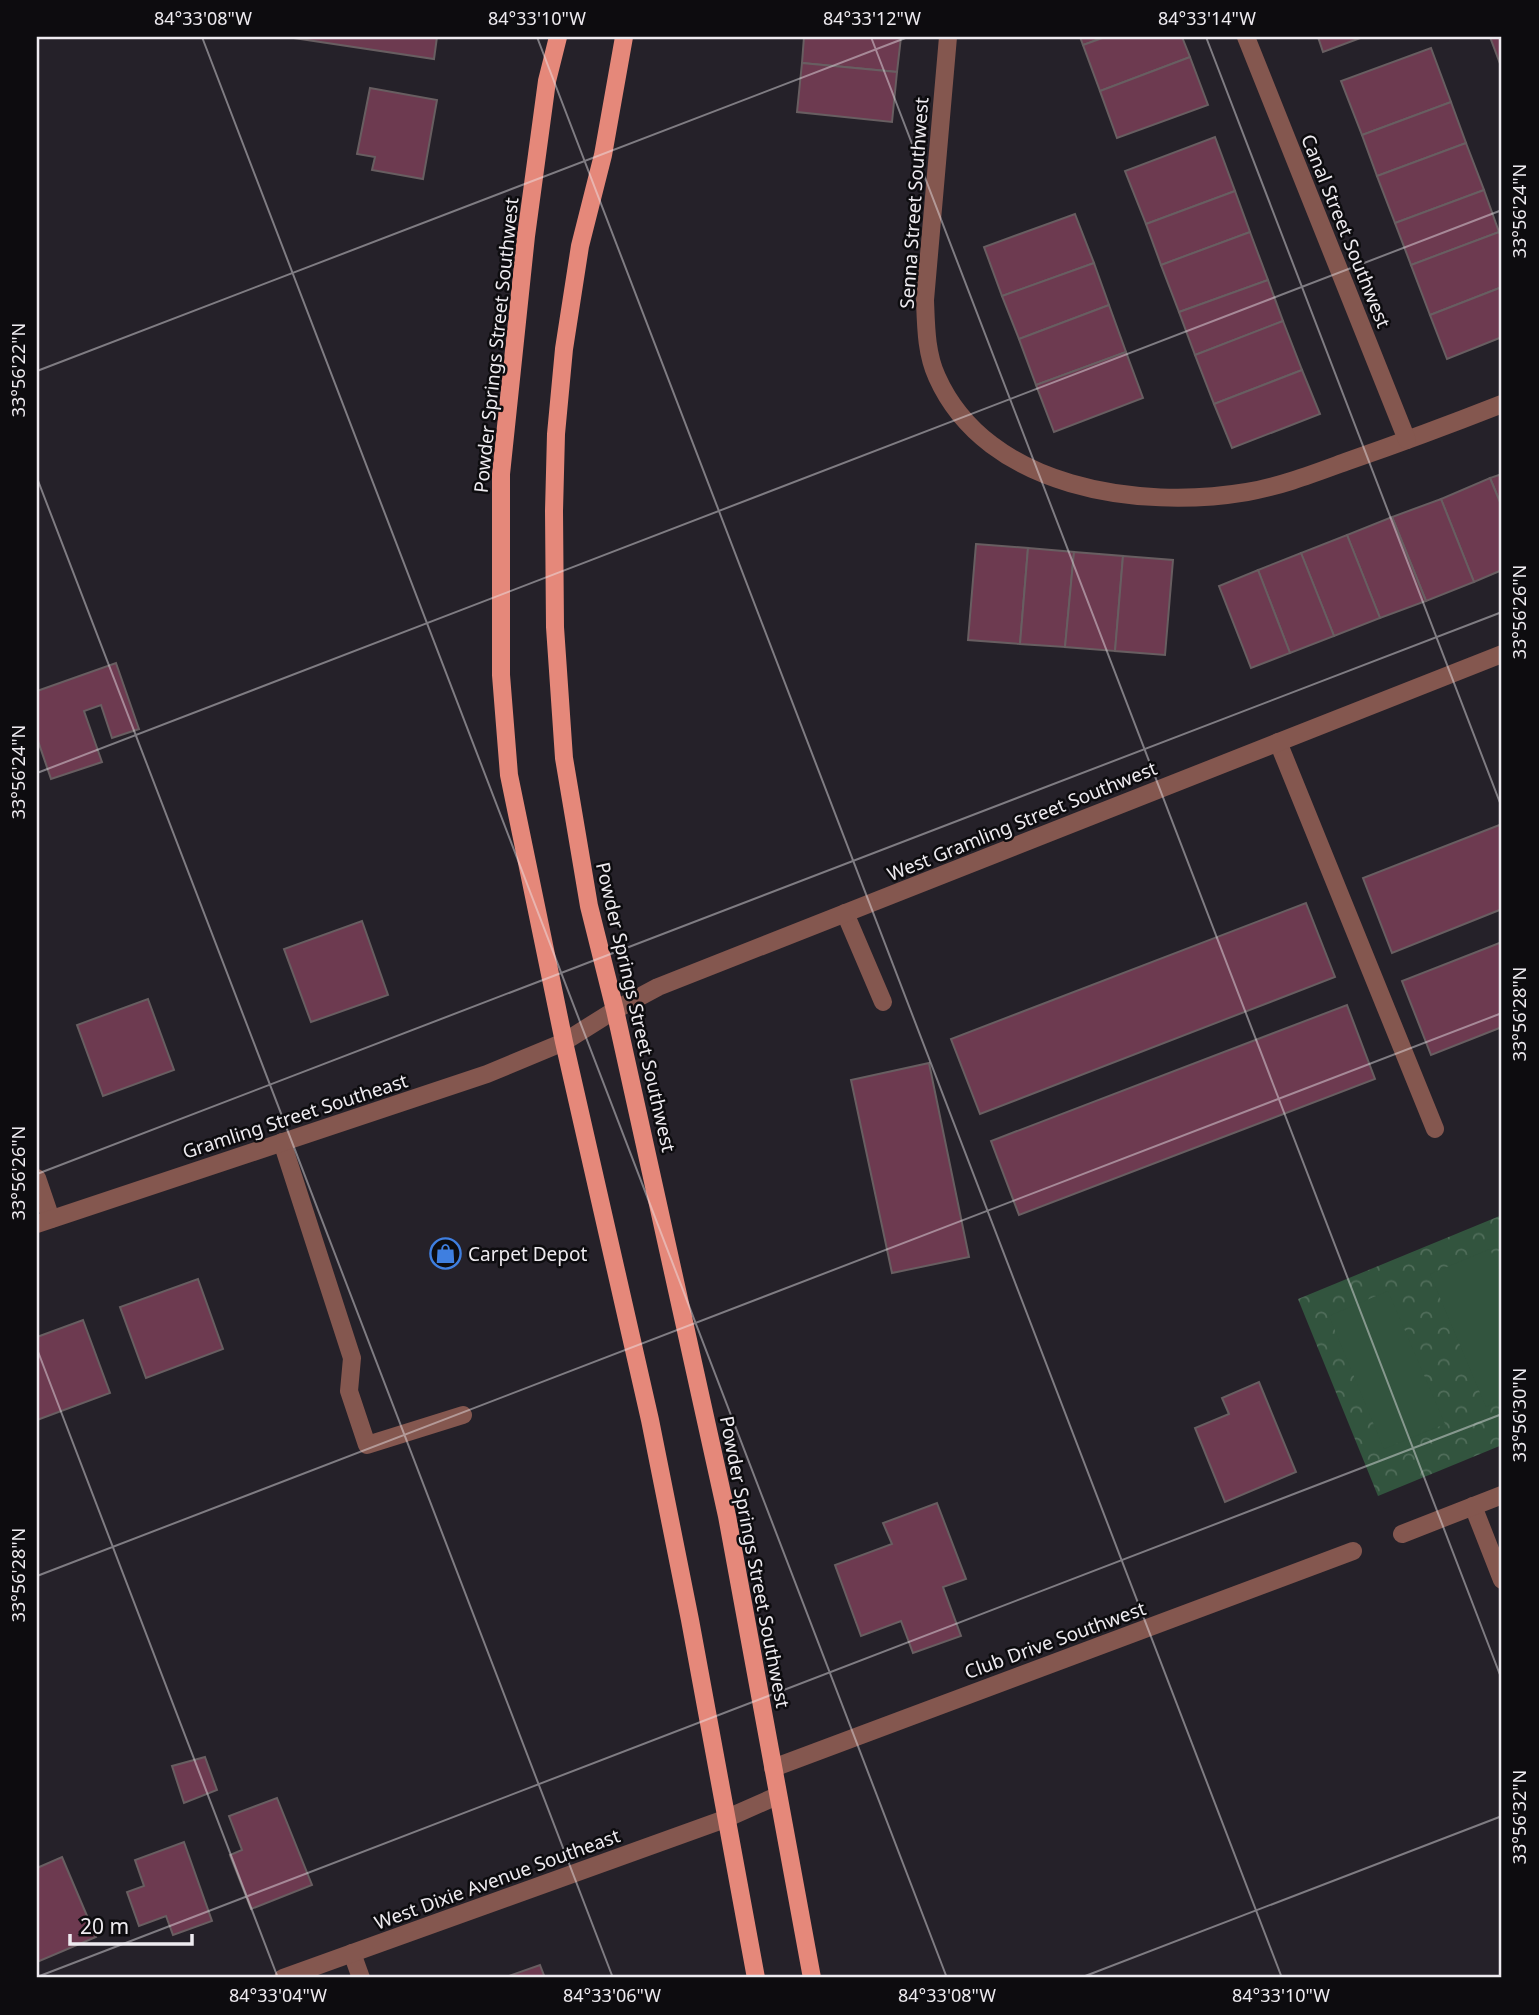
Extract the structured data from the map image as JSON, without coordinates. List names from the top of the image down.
{
  "streets": {
    "main road": ["Powder Springs Street Southwest"],
    "street": [
      "Senna Street Southwest",
      "Canal Street Southwest",
      "West Gramling Street Southwest",
      "Gramling Street Southeast",
      "Club Drive Southwest",
      "West Dixie Avenue Southeast"
    ]
  },
  "crossings": [
    ["Senna Street Southwest", "Canal Street Southwest"],
    ["Powder Springs Street Southwest", "West Gramling Street Southwest"],
    ["Powder Springs Street Southwest", "Gramling Street Southeast"],
    ["Powder Springs Street Southwest", "Club Drive Southwest"],
    ["Powder Springs Street Southwest", "West Dixie Avenue Southeast"],
    ["West Gramling Street Southwest", "Gramling Street Southeast"]
  ],
  "places": {
    "shop": ["Carpet Depot"]
  },
  "scale_bar": "20 m",
  "coordinates": [
    "84°33'08\"W",
    "84°33'10\"W",
    "84°33'12\"W",
    "84°33'14\"W",
    "33°56'24\"N",
    "33°56'22\"N",
    "33°56'26\"N",
    "33°56'28\"N",
    "33°56'30\"N",
    "33°56'32\"N",
    "84°33'04\"W",
    "84°33'06\"W"
  ]
}
